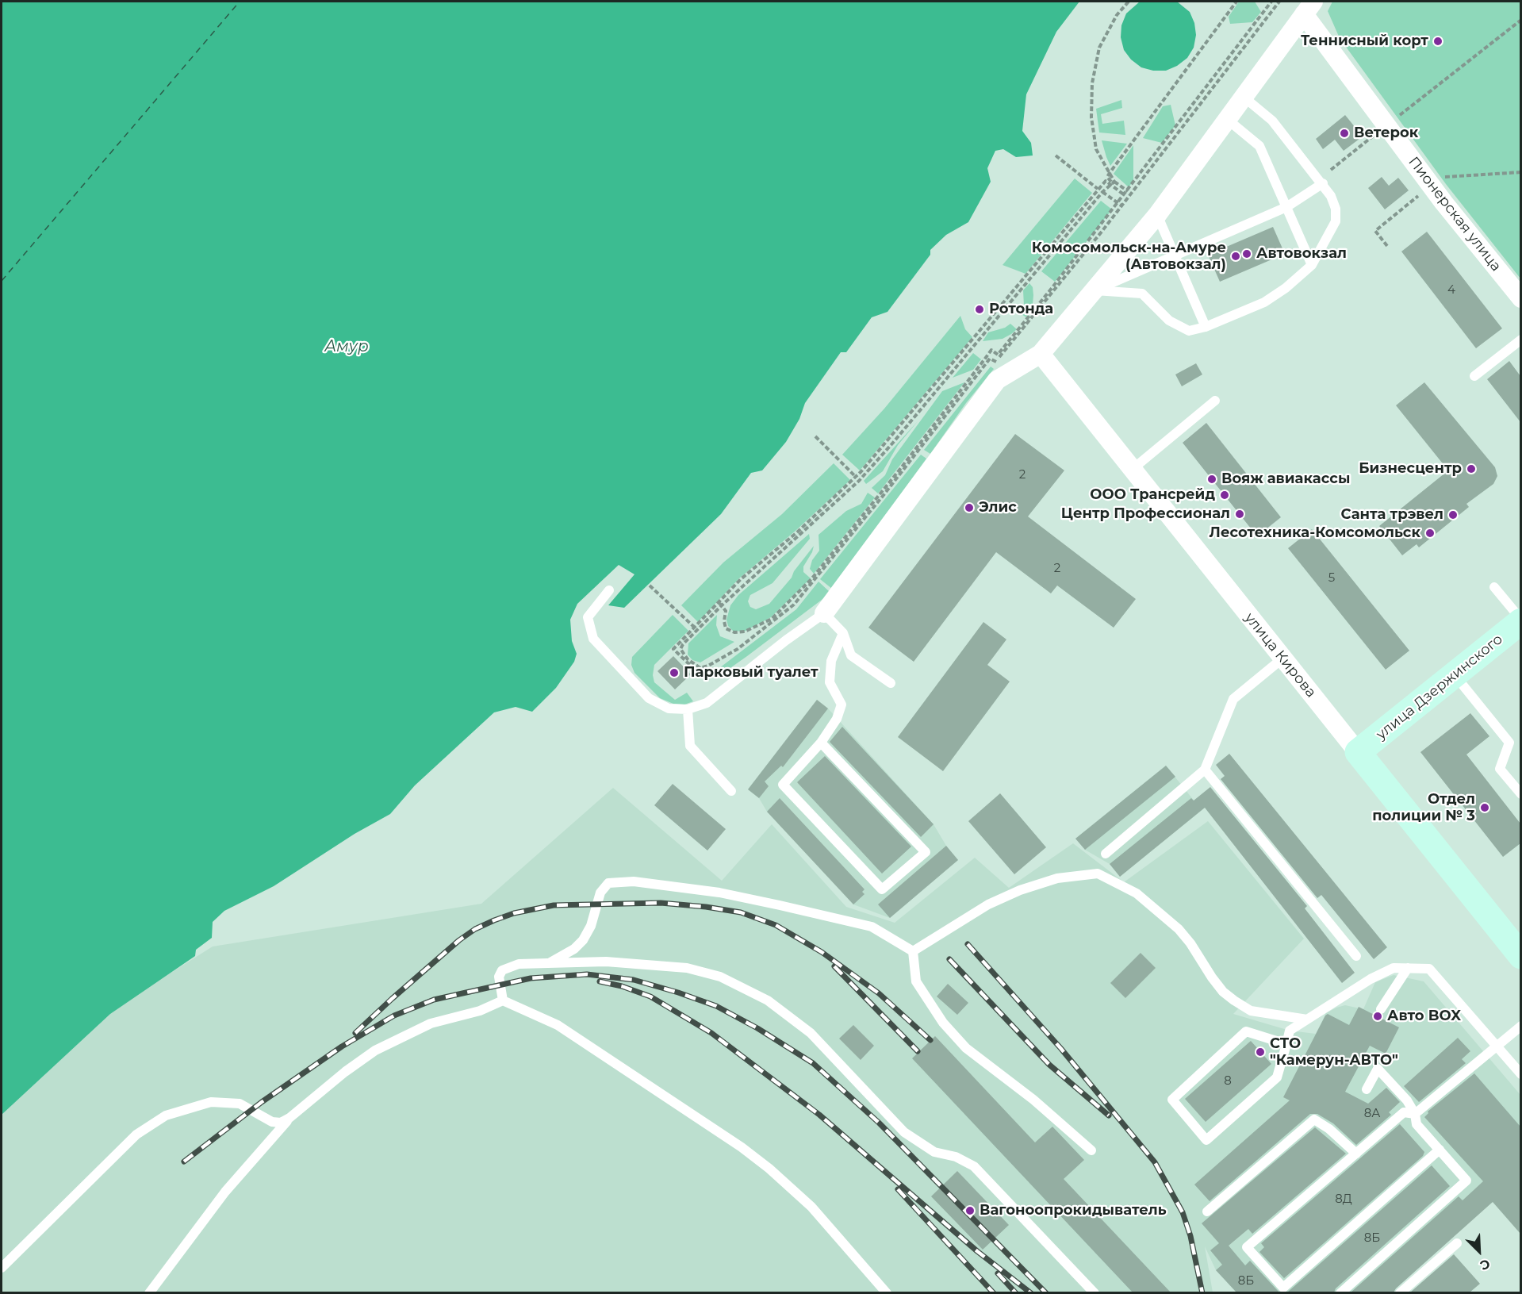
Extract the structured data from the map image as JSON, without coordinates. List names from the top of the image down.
{
  "streets": {
    "main road": ["улица Кирова", "улица Дзержинского"],
    "street": ["Пионерская улица"]
  },
  "crossings": [
    ["улица Кирова", "улица Дзержинского"]
  ],
  "water": ["Амур"],
  "places": [
    "Теннисный корт",
    "Ветерок",
    "Автовокзал",
    "Комосомольск-на-Амуре (Автовокзал)",
    "Ротонда",
    "Бизнесцентр",
    "Вояж авиакассы",
    "ООО Трансрейд",
    "Элис",
    "Центр Профессионал",
    "Санта трэвел",
    "Лесотехника-Комсомольск",
    "Парковый туалет",
    "Отдел полиции № 3",
    "Авто BOX",
    "СТО \"Камерун-АВТО\"",
    "Вагоноопрокидыватель"
  ],
  "house_numbers": [
    "4",
    "2",
    "2",
    "5",
    "8",
    "8А",
    "8Д",
    "8Б",
    "8Б"
  ],
  "north": "bottom right"
}
